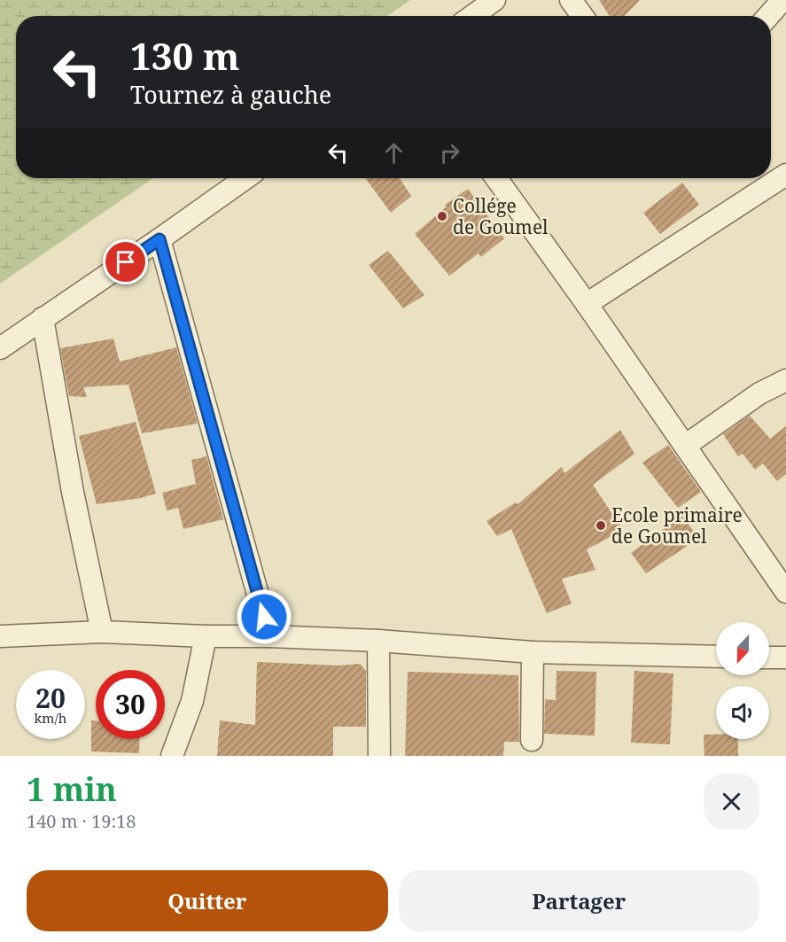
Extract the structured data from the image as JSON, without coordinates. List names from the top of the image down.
{
  "places": ["Collége de Goumel", "Ecole primaire de Goumel"],
  "north": "bottom",
  "page": {
    "turn": ["130 m", "Tournez à gauche"],
    "speed": "20 km/h",
    "limit": "30",
    "heading": ["1 min", "140 m · 19:18"],
    "buttons": ["Quitter", "Partager"]
  }
}
